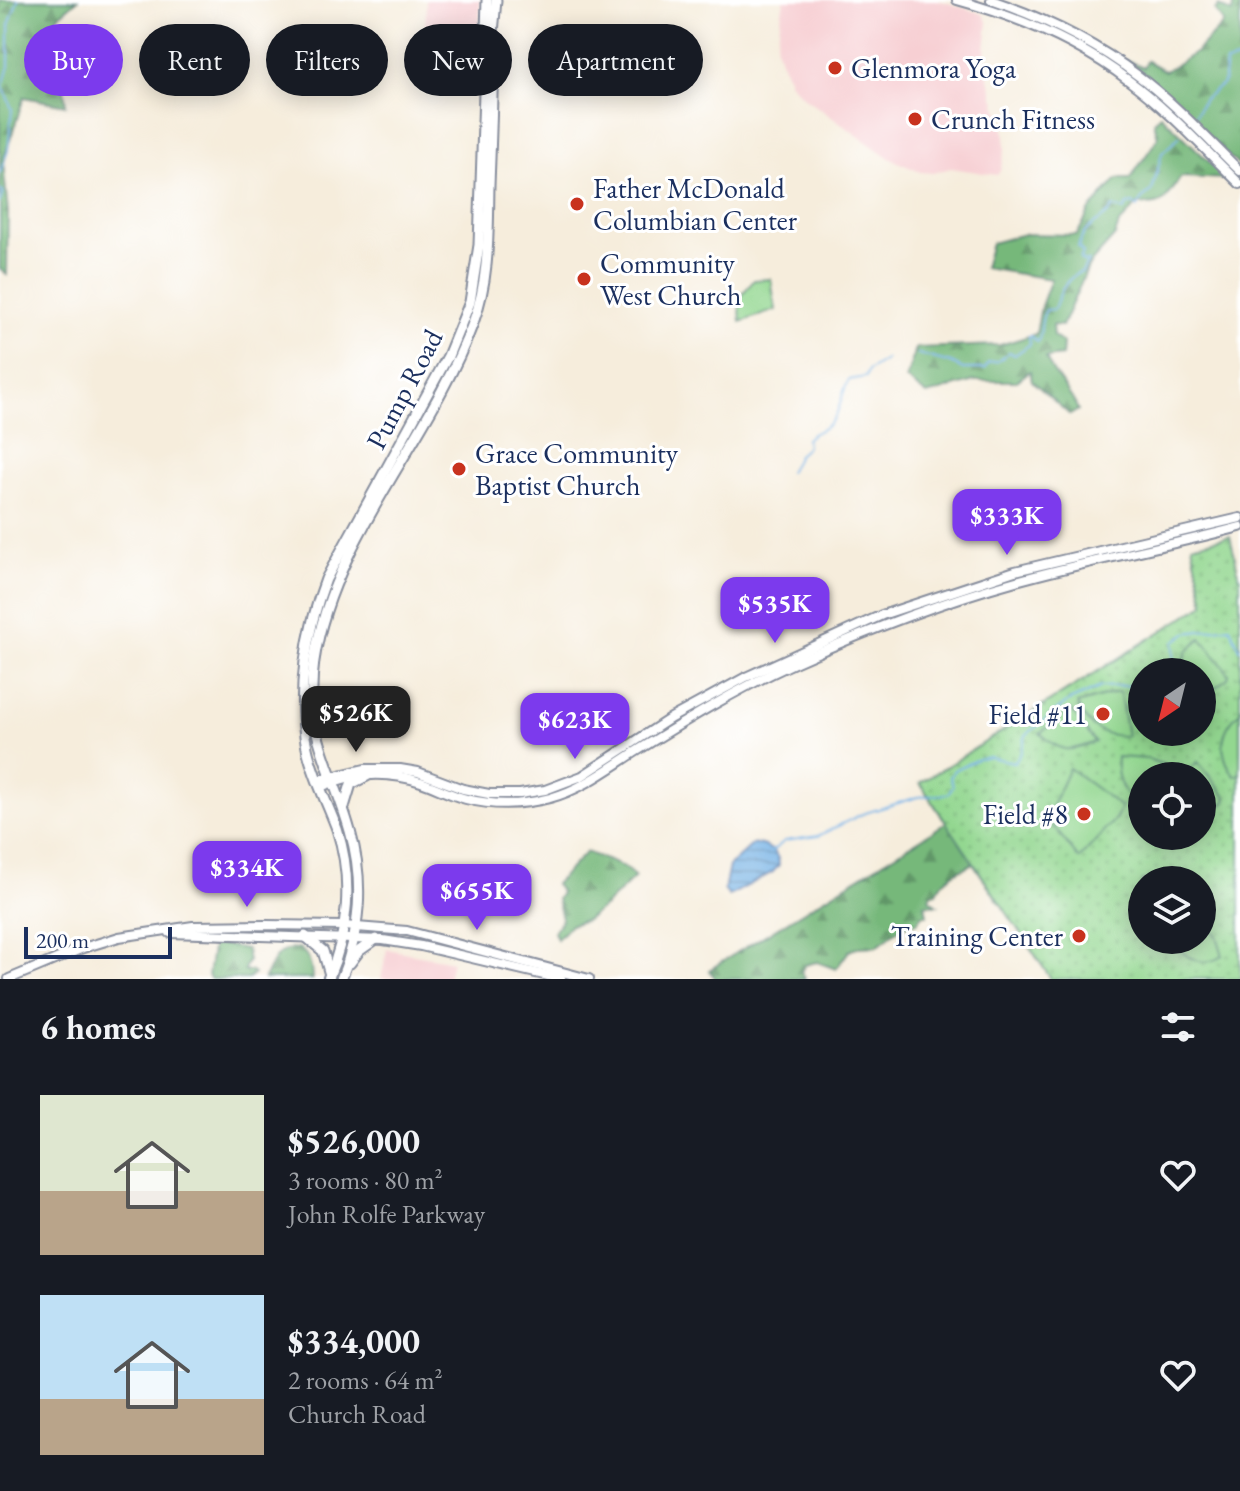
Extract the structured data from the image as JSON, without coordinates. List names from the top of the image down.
{
  "streets": {
    "main road": ["Pump Road"]
  },
  "places": [
    "Glenmora Yoga",
    "Crunch Fitness",
    "Father McDonald Columbian Center",
    "Community West Church",
    "Grace Community Baptist Church",
    "Field #11",
    "Field #8",
    "Training Center"
  ],
  "scale_bar": "200 m",
  "north": "bottom left",
  "page": {
    "chip": [
      "Buy",
      "Rent",
      "Filters",
      "New",
      "Apartment"
    ],
    "price": [
      "$333K",
      "$535K",
      "$526K",
      "$623K",
      "$334K",
      "$655K"
    ],
    "scale": "200 m",
    "heading": "6 homes",
    "list": [
      {
        "name": "$526,000",
        "note": "3 rooms · 80 m² · John Rolfe Parkway"
      },
      {
        "name": "$334,000",
        "note": "2 rooms · 64 m² · Church Road"
      }
    ]
  }
}
